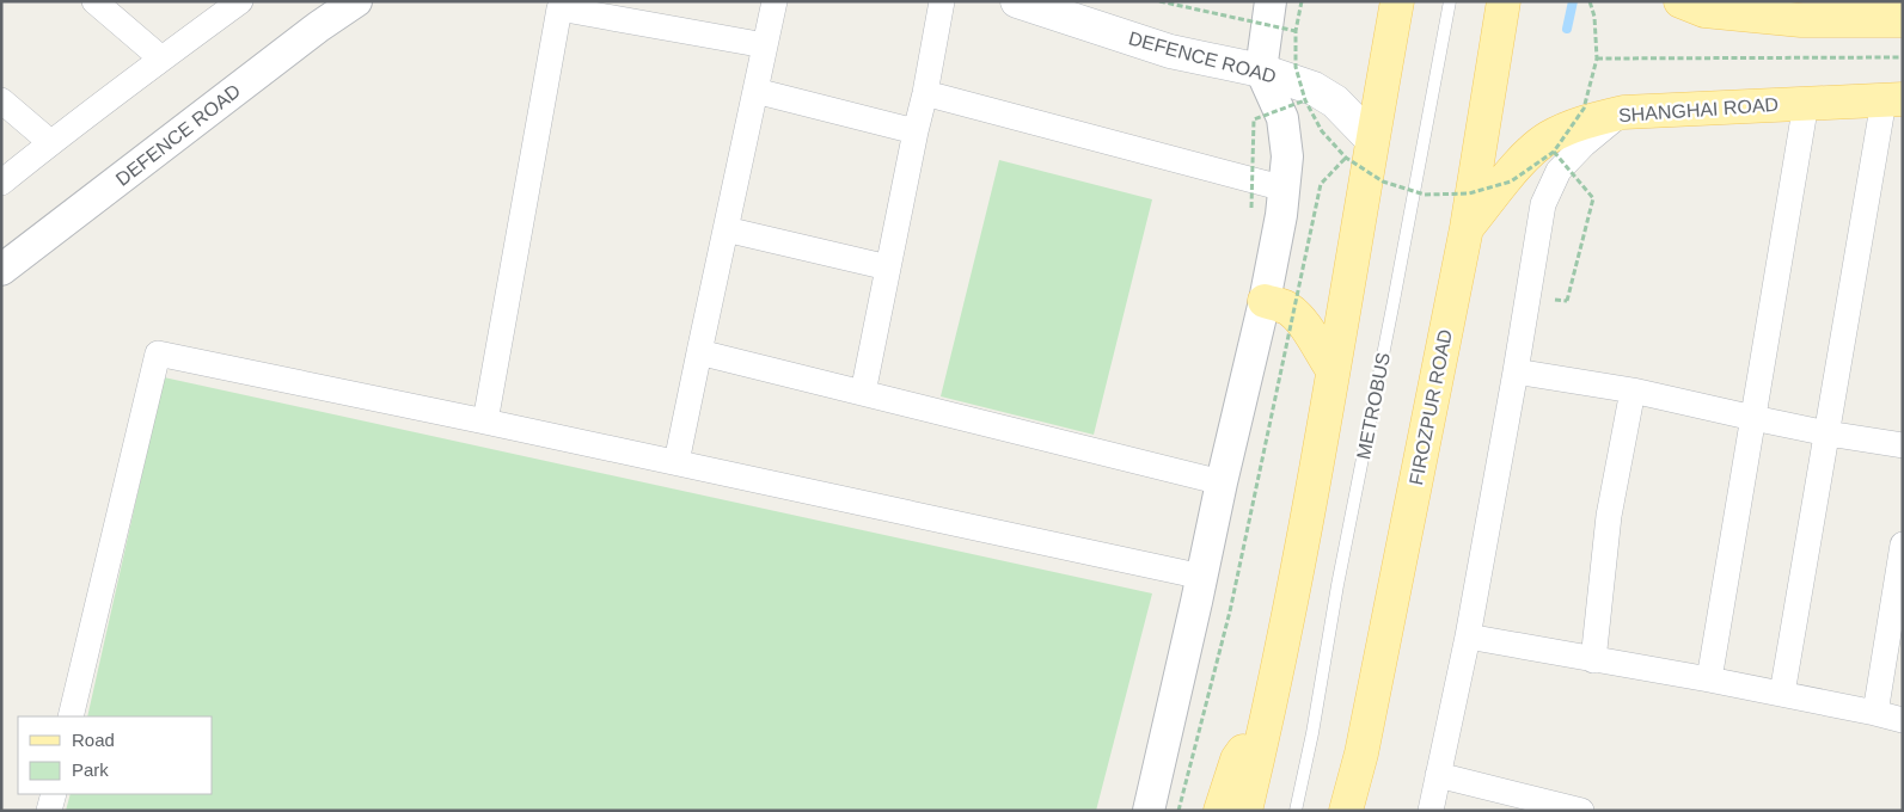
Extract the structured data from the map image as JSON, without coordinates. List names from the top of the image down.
{
  "streets": {
    "main road": ["DEFENCE ROAD", "SHANGHAI ROAD", "FIROZPUR ROAD"],
    "lane": ["METROBUS"]
  },
  "crossings": [
    ["SHANGHAI ROAD", "FIROZPUR ROAD"]
  ],
  "legend": ["Road", "Park"]
}
